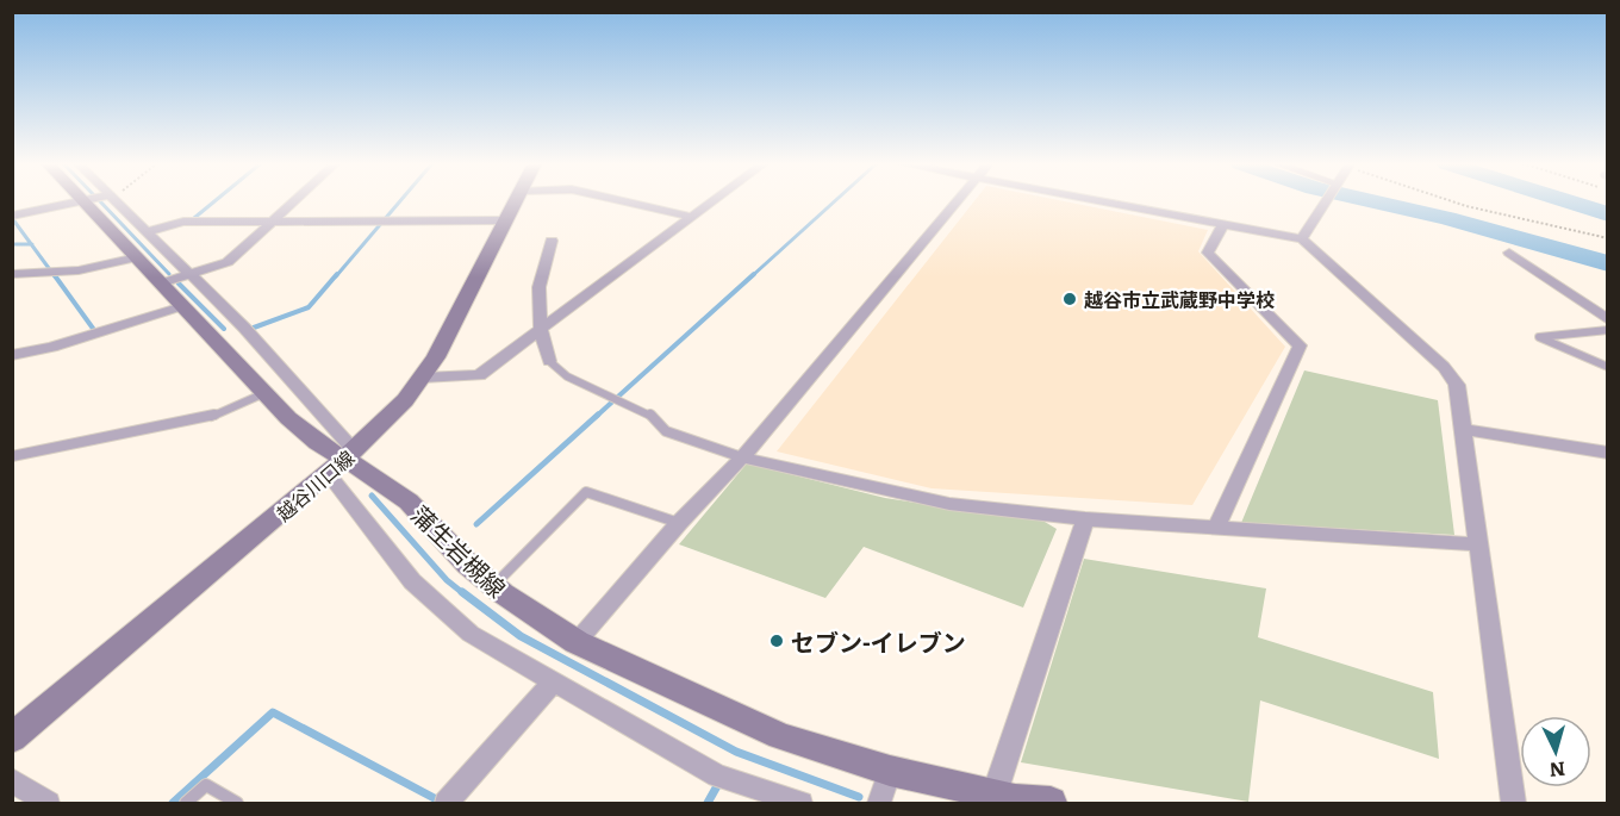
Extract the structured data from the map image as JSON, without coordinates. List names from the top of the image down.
{
  "streets": {
    "main road": ["越谷川口線", "蒲生岩槻線"]
  },
  "crossings": [
    ["越谷川口線", "蒲生岩槻線"]
  ],
  "places": ["越谷市立武蔵野中学校", "セブン-イレブン"],
  "north": "bottom"
}
